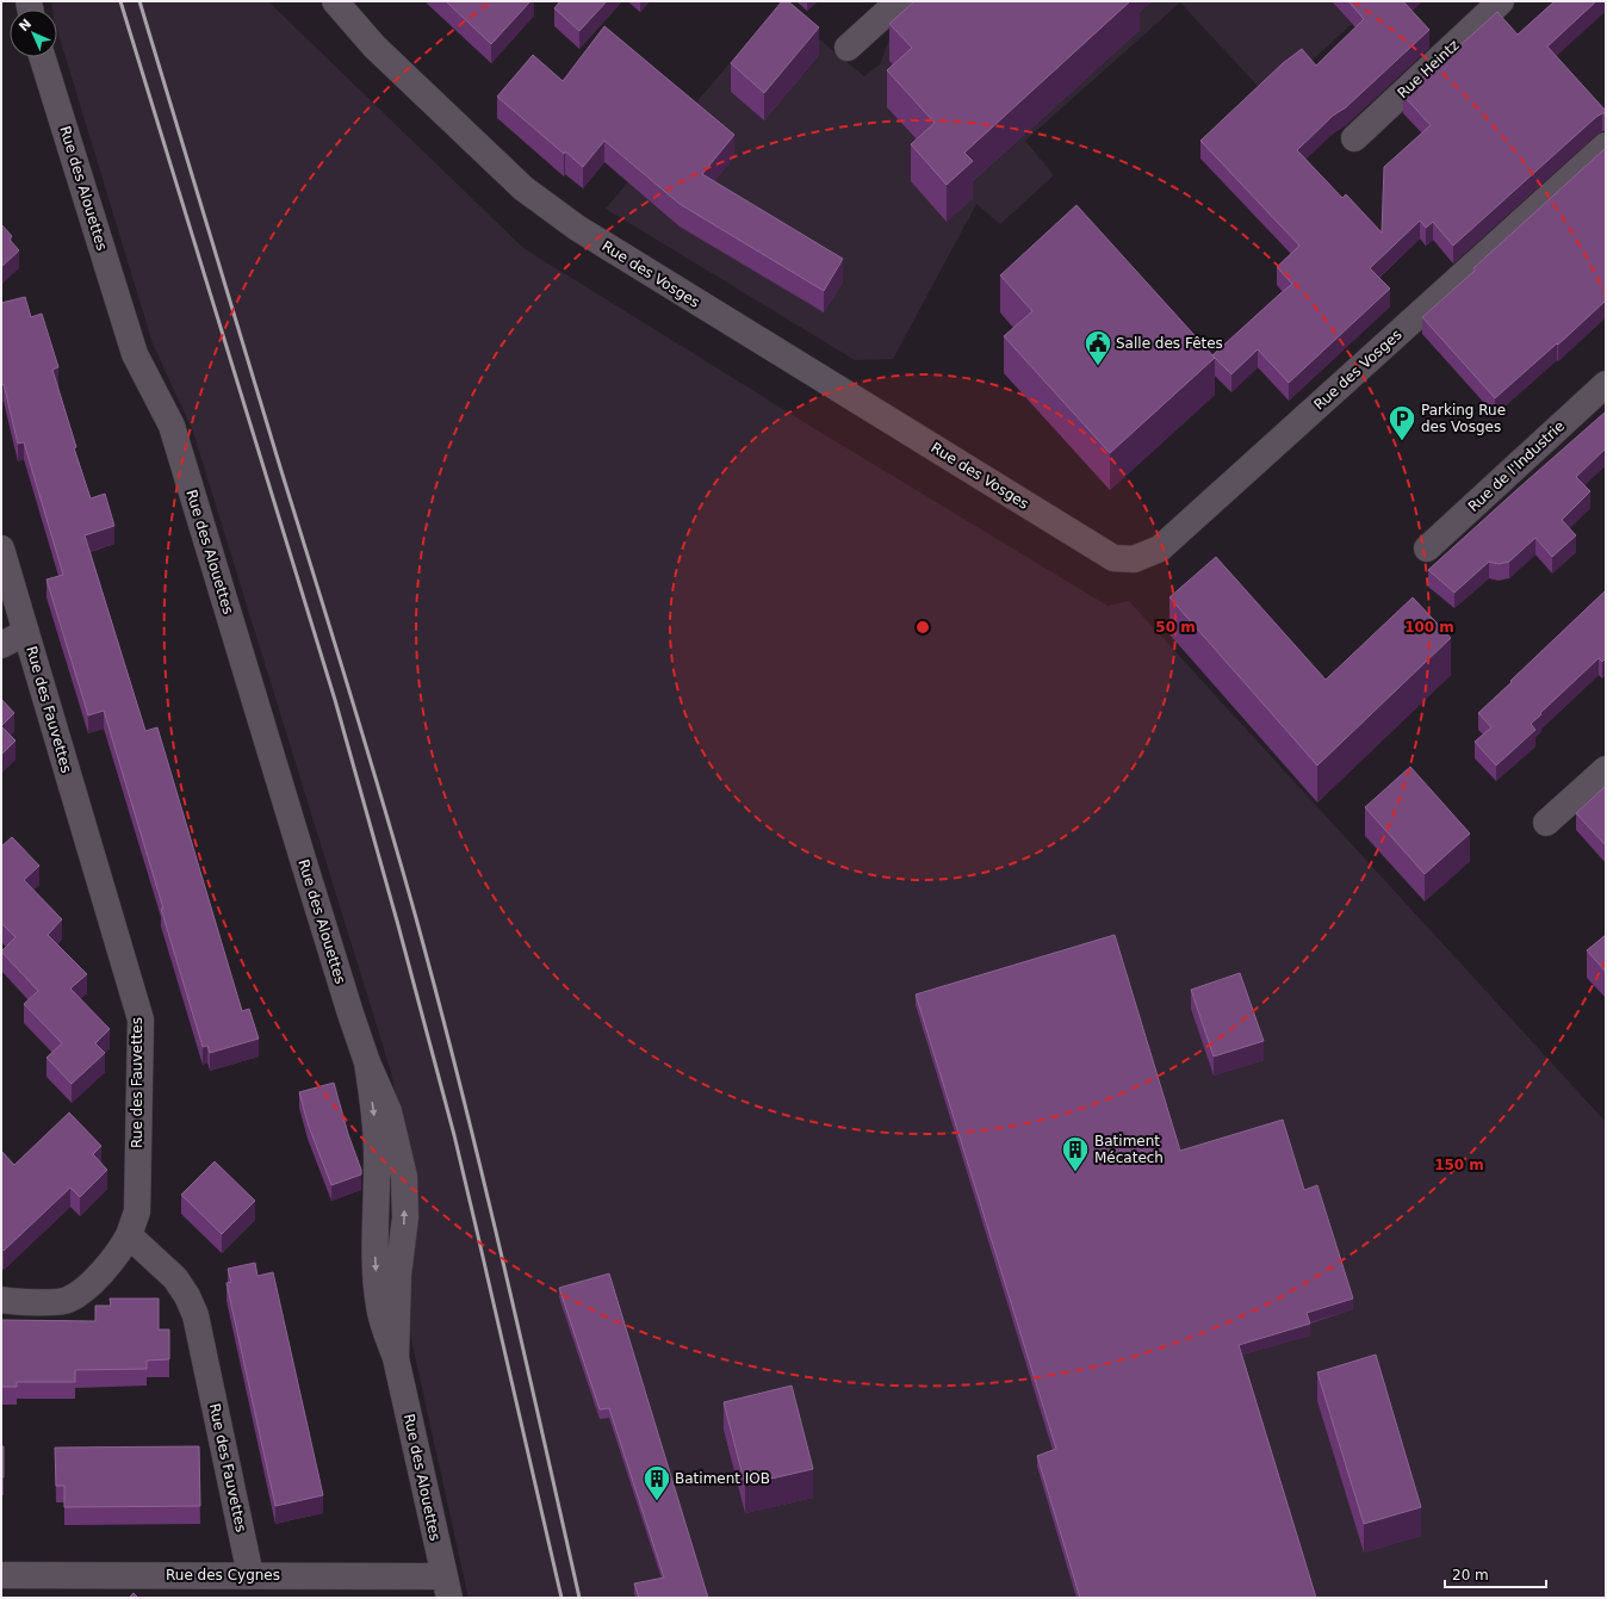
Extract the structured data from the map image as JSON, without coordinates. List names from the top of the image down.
{
  "streets": {
    "street": [
      "Rue Heintz",
      "Rue des Alouettes",
      "Rue des Vosges",
      "Rue de l'Industrie",
      "Rue des Fauvettes",
      "Rue des Cygnes"
    ]
  },
  "crossings": [
    ["Rue des Alouettes", "Rue des Cygnes"],
    ["Rue des Fauvettes", "Rue des Cygnes"]
  ],
  "places": {
    "public building": ["Salle des Fêtes"],
    "parking": ["Parking Rue des Vosges"],
    "building": ["Batiment Mécatech", "Batiment IOB"]
  },
  "scale_bar": "20 m",
  "north": "top left",
  "rings": ["50 m", "100 m", "150 m"]
}
